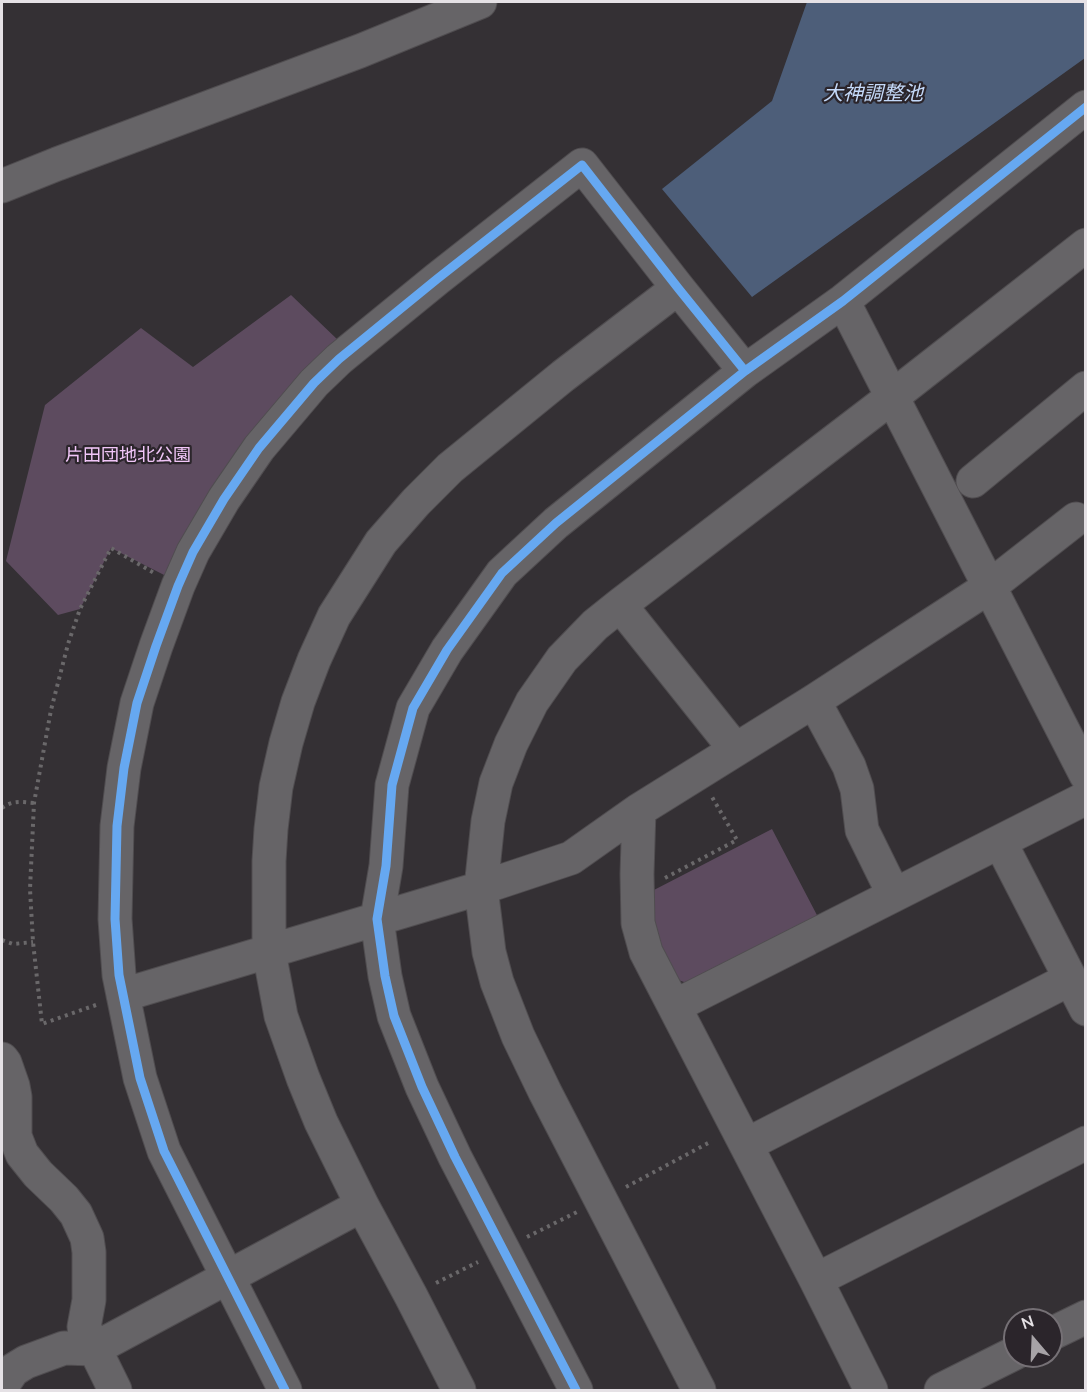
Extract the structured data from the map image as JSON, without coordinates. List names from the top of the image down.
{
  "water": ["大神調整池"],
  "parks": ["片田団地北公園"],
  "north": "top"
}
